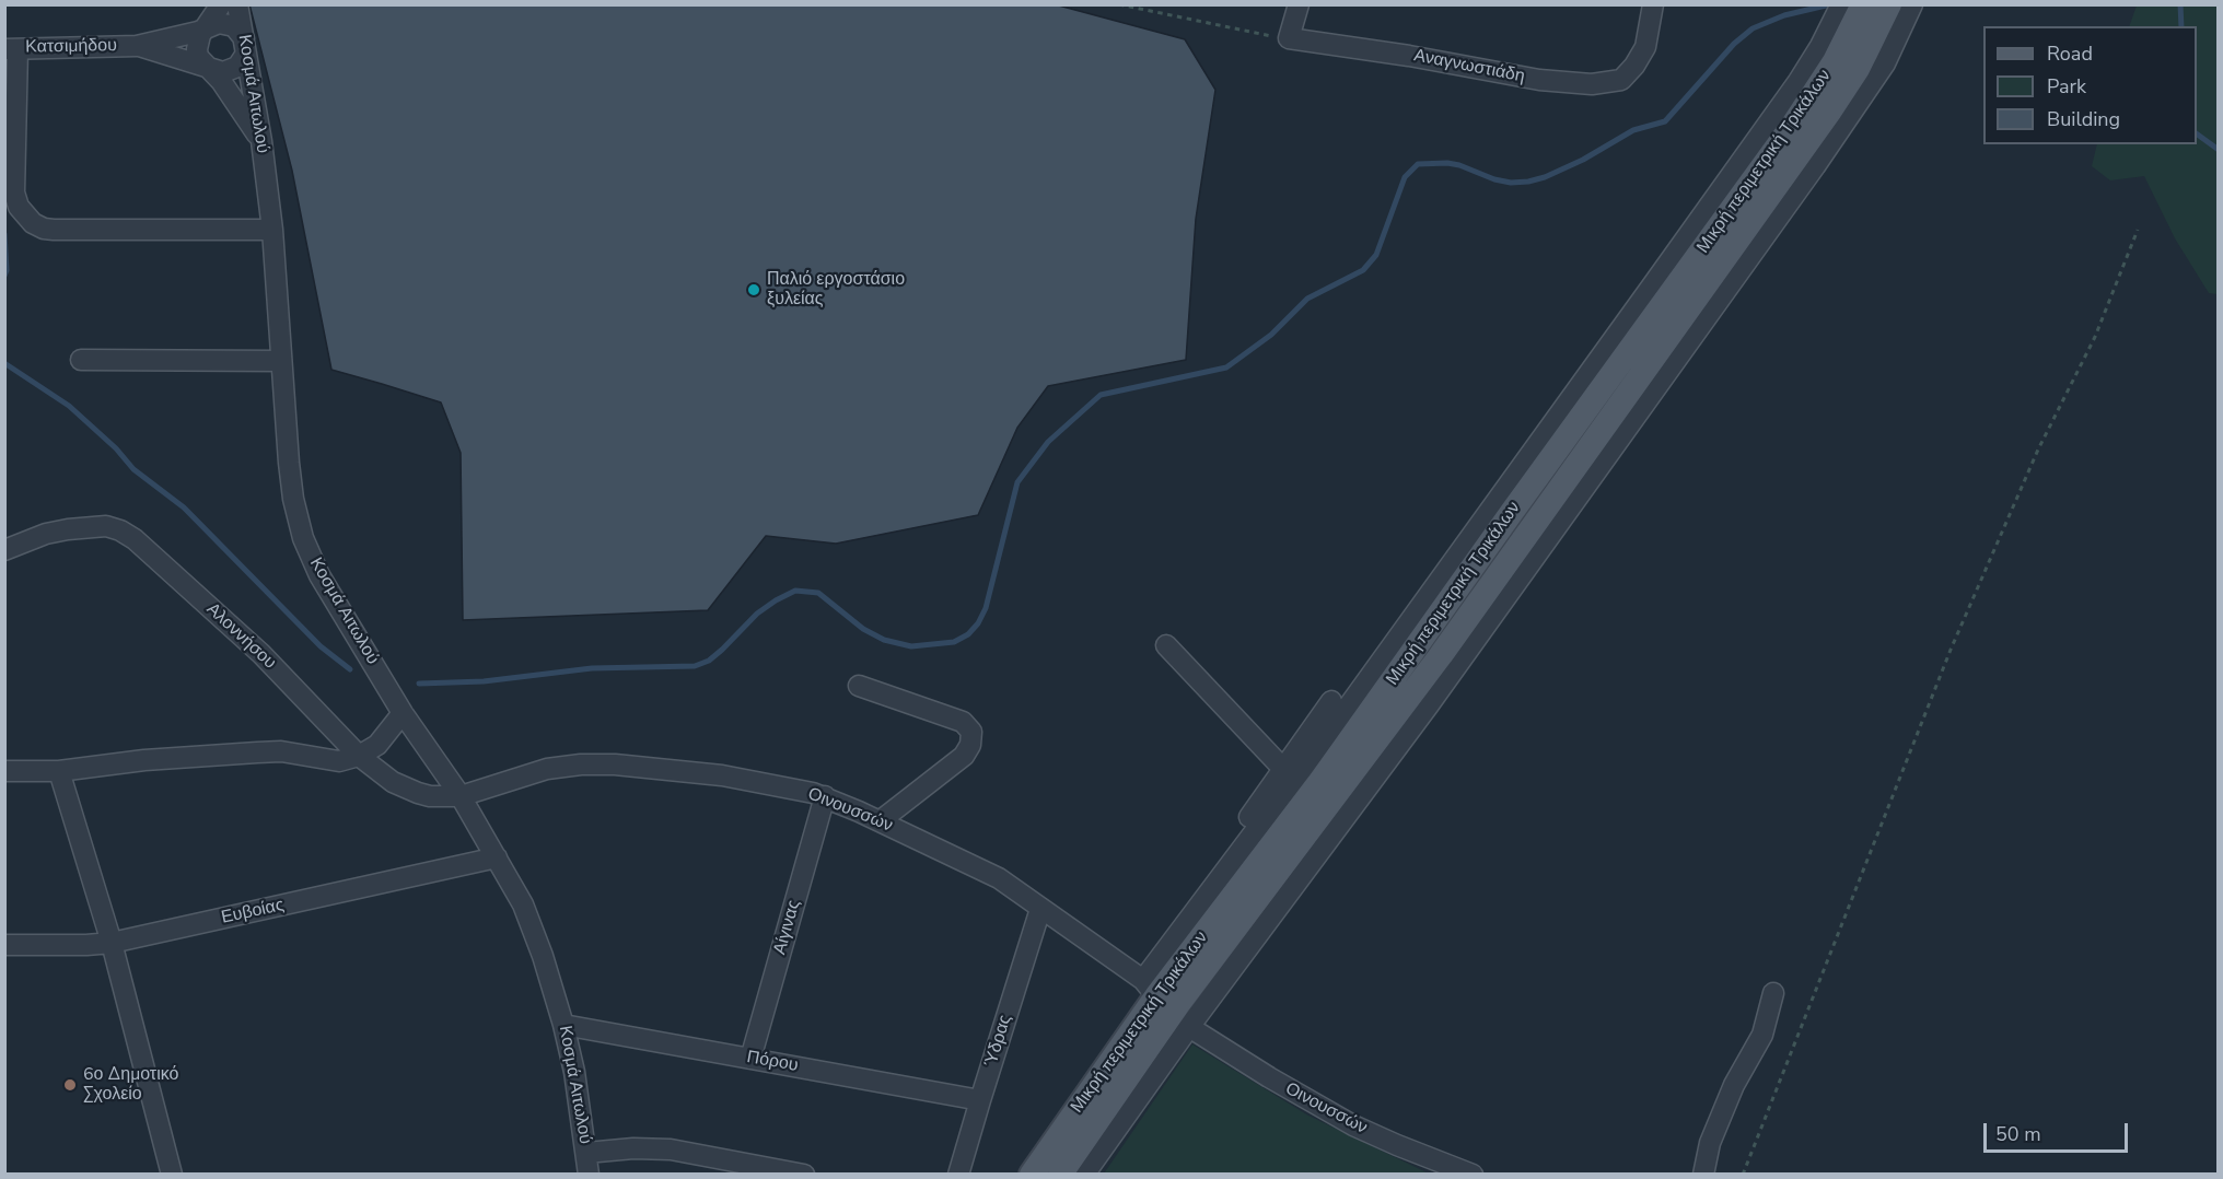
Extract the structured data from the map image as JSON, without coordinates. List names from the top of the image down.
{
  "streets": {
    "main road": ["Μικρή περιμετρική Τρικάλων"],
    "street": [
      "Κατσιμήδου",
      "Αναγνωστιάδη",
      "Κοσμά Αιτωλού",
      "Αλοννήσου",
      "Οινουσσών",
      "Ευβοίας",
      "Αίγινας",
      "Ύδρας",
      "Πόρου"
    ]
  },
  "crossings": [
    ["Κοσμά Αιτωλού", "Αλοννήσου"],
    ["Κοσμά Αιτωλού", "Οινουσσών"],
    ["Κοσμά Αιτωλού", "Ευβοίας"],
    ["Κοσμά Αιτωλού", "Πόρου"],
    ["Μικρή περιμετρική Τρικάλων", "Οινουσσών"],
    ["Αλοννήσου", "Οινουσσών"],
    ["Οινουσσών", "Αίγινας"],
    ["Οινουσσών", "Ύδρας"],
    ["Αίγινας", "Πόρου"],
    ["Ύδρας", "Πόρου"]
  ],
  "places": ["Παλιό εργοστάσιο ξυλείας", "6ο Δημοτικό Σχολείο"],
  "legend": ["Road", "Park", "Building"],
  "scale_bar": "50 m"
}
